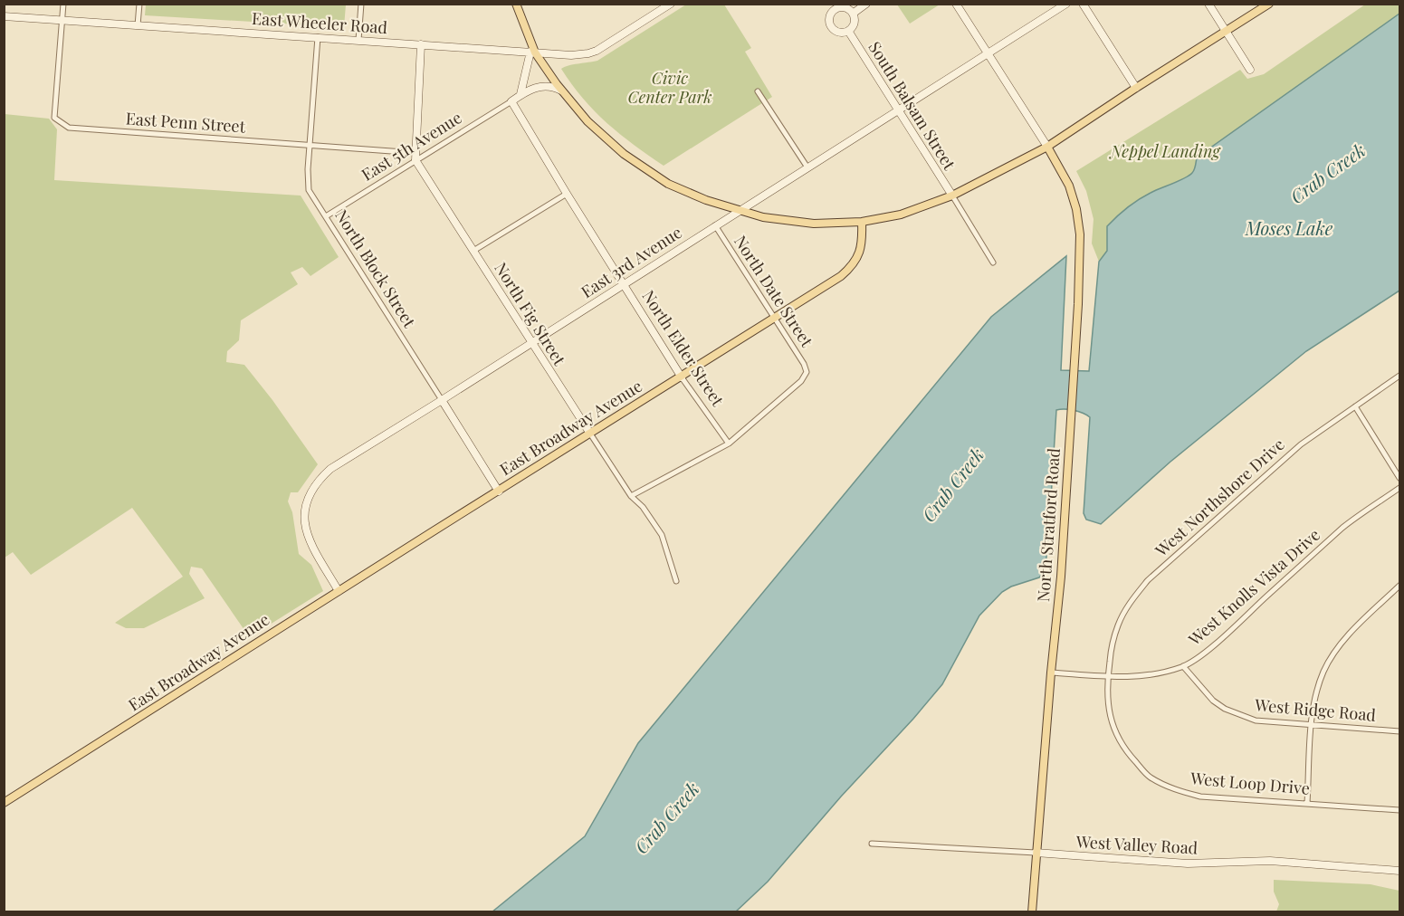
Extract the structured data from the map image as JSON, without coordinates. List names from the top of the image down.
{
  "streets": {
    "main road": [
      "East Wheeler Road",
      "South Balsam Street",
      "East 3rd Avenue",
      "North Block Street",
      "North Fig Street",
      "North Elder Street",
      "East Broadway Avenue",
      "North Stratford Road",
      "West Valley Road"
    ],
    "street": [
      "East Penn Street",
      "East 5th Avenue",
      "North Date Street",
      "West Northshore Drive",
      "West Knolls Vista Drive",
      "West Ridge Road",
      "West Loop Drive"
    ]
  },
  "crossings": [
    ["East Wheeler Road", "East Penn Street"],
    ["East Wheeler Road", "North Block Street"],
    ["South Balsam Street", "East 3rd Avenue"],
    ["East Penn Street", "East 5th Avenue"],
    ["East Penn Street", "North Block Street"],
    ["East Penn Street", "North Fig Street"],
    ["East 5th Avenue", "North Block Street"],
    ["East 5th Avenue", "North Fig Street"],
    ["East 5th Avenue", "North Elder Street"],
    ["East 3rd Avenue", "North Block Street"],
    ["East 3rd Avenue", "North Date Street"],
    ["East 3rd Avenue", "North Fig Street"],
    ["East 3rd Avenue", "North Elder Street"],
    ["East 3rd Avenue", "East Broadway Avenue"],
    ["North Block Street", "East Broadway Avenue"],
    ["North Date Street", "North Elder Street"],
    ["North Date Street", "East Broadway Avenue"],
    ["North Fig Street", "East Broadway Avenue"],
    ["North Elder Street", "East Broadway Avenue"],
    ["West Northshore Drive", "West Knolls Vista Drive"],
    ["West Northshore Drive", "West Loop Drive"],
    ["North Stratford Road", "West Knolls Vista Drive"],
    ["North Stratford Road", "West Valley Road"],
    ["West Knolls Vista Drive", "West Ridge Road"],
    ["West Knolls Vista Drive", "West Loop Drive"]
  ],
  "water": ["Crab Creek", "Moses Lake"],
  "parks": ["Civic Center Park", "Neppel Landing"]
}
